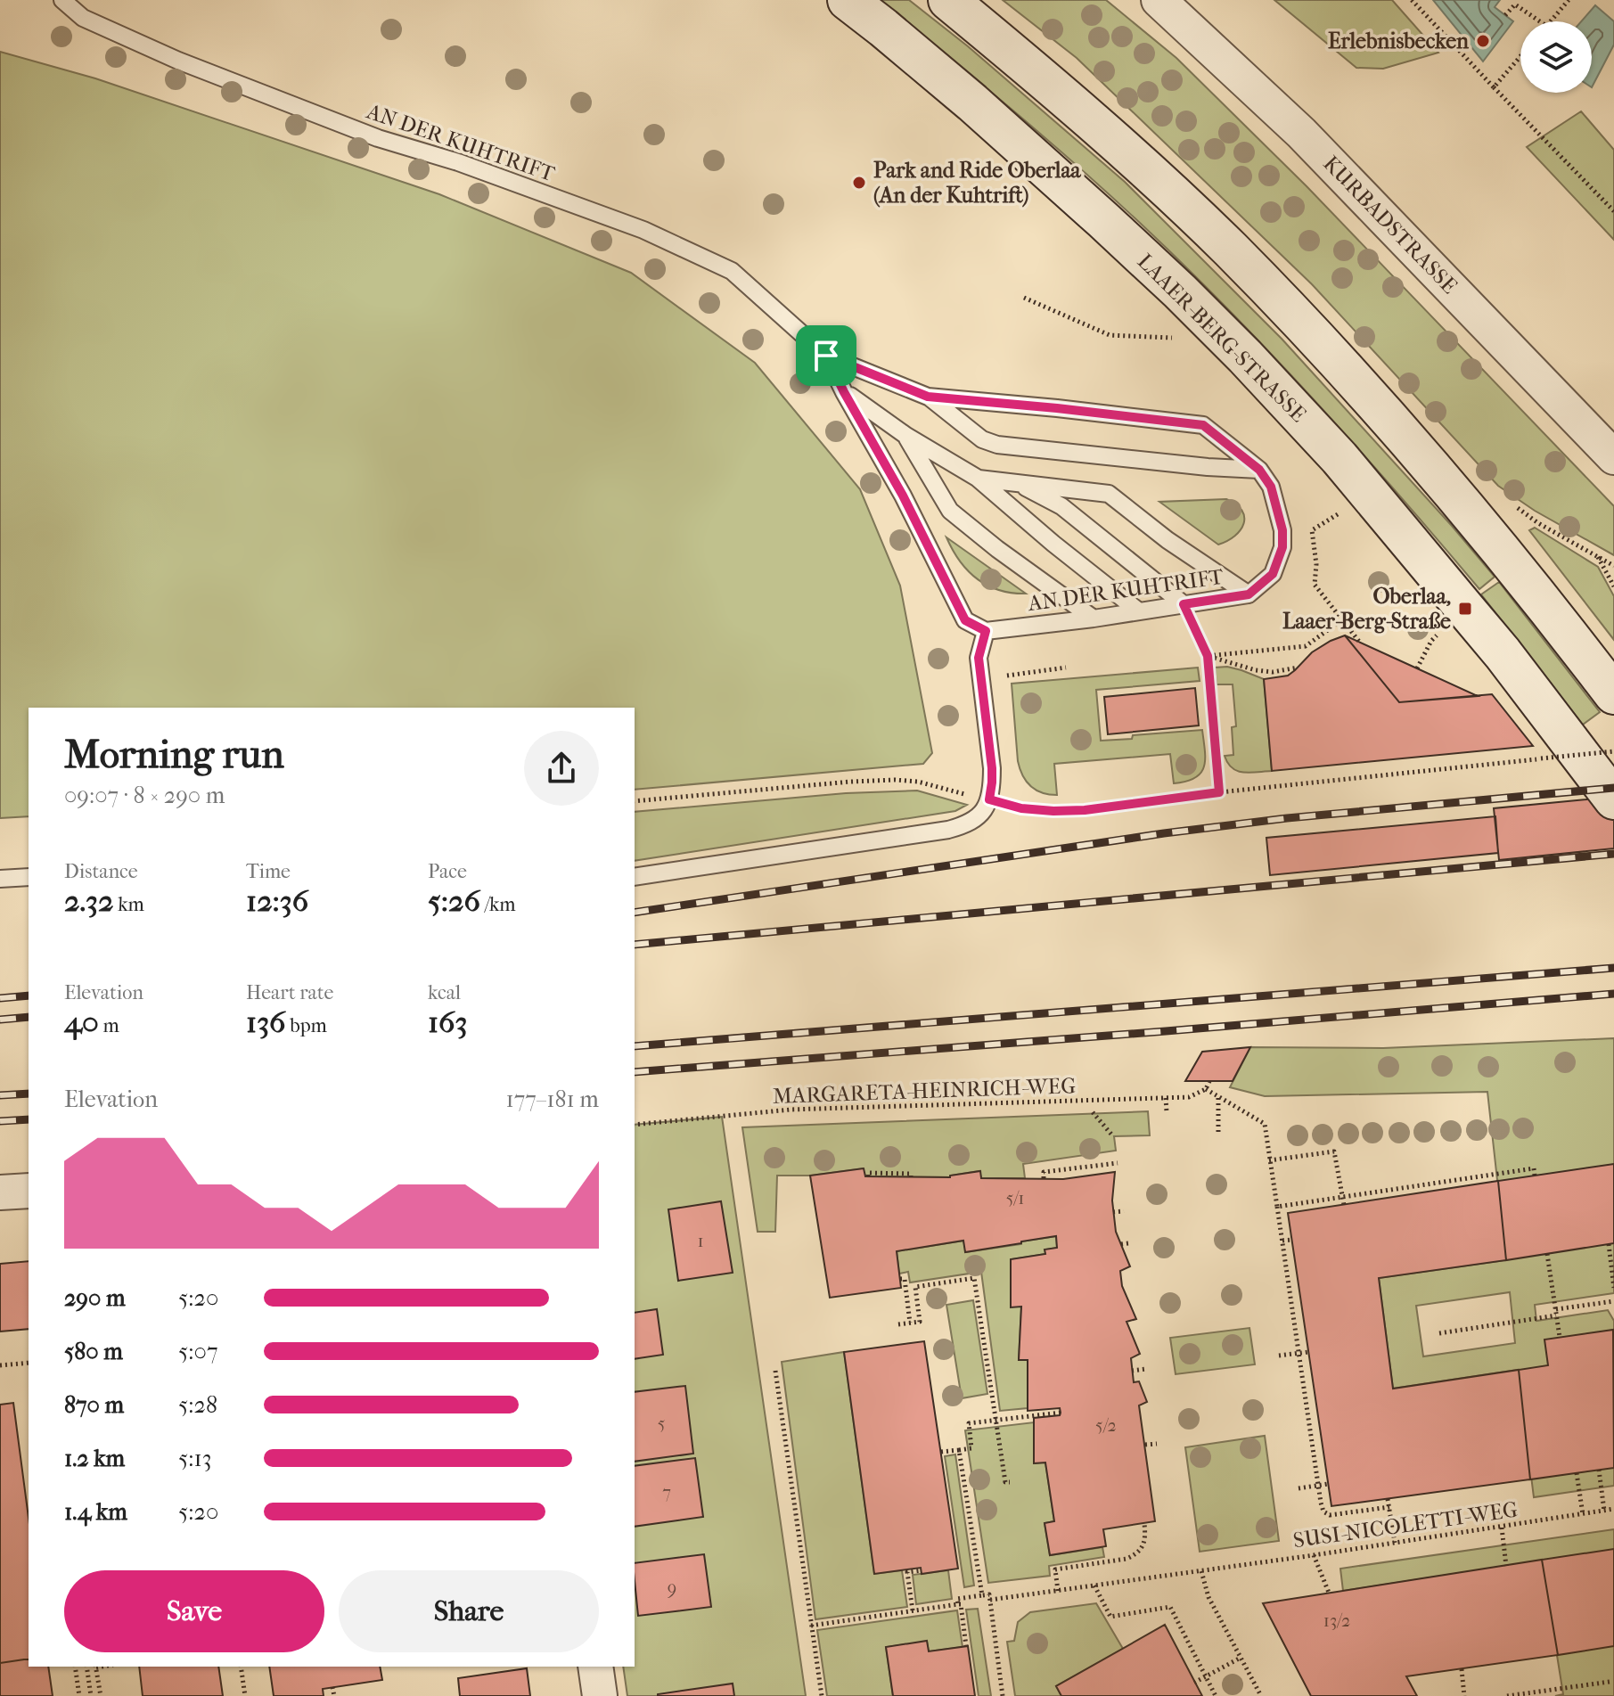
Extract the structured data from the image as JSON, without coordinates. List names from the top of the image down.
{
  "streets": {
    "main road": ["LAAER-BERG-STRASSE"],
    "street": ["KURBADSTRASSE"],
    "lane": ["AN DER KUHTRIFT"],
    "path": ["MARGARETA-HEINRICH-WEG", "SUSI-NICOLETTI-WEG"]
  },
  "places": {
    "other": ["Erlebnisbecken", "Park and Ride Oberlaa (An der Kuhtrift)"],
    "transit": ["Oberlaa, Laaer-Berg-Straße"]
  },
  "house_numbers": [
    "5/1",
    "1",
    "5",
    "5/2",
    "7",
    "9",
    "13/2"
  ],
  "page": {
    "heading": ["Morning run", "09:07 · 8 × 290 m"],
    "stats": [
      ["Distance", "2.32 km"],
      ["Time", "12:36"],
      ["Pace", "5:26 /km"],
      ["Elevation", "40 m"],
      ["Heart rate", "136 bpm"],
      ["kcal", "163"]
    ],
    "chart": ["Elevation", "177–181 m"],
    "list": [
      {
        "name": "290 m",
        "note": "5:20"
      },
      {
        "name": "580 m",
        "note": "5:07"
      },
      {
        "name": "870 m",
        "note": "5:28"
      },
      {
        "name": "1.2 km",
        "note": "5:13"
      },
      {
        "name": "1.4 km",
        "note": "5:20"
      }
    ],
    "buttons": ["Save", "Share"]
  }
}
